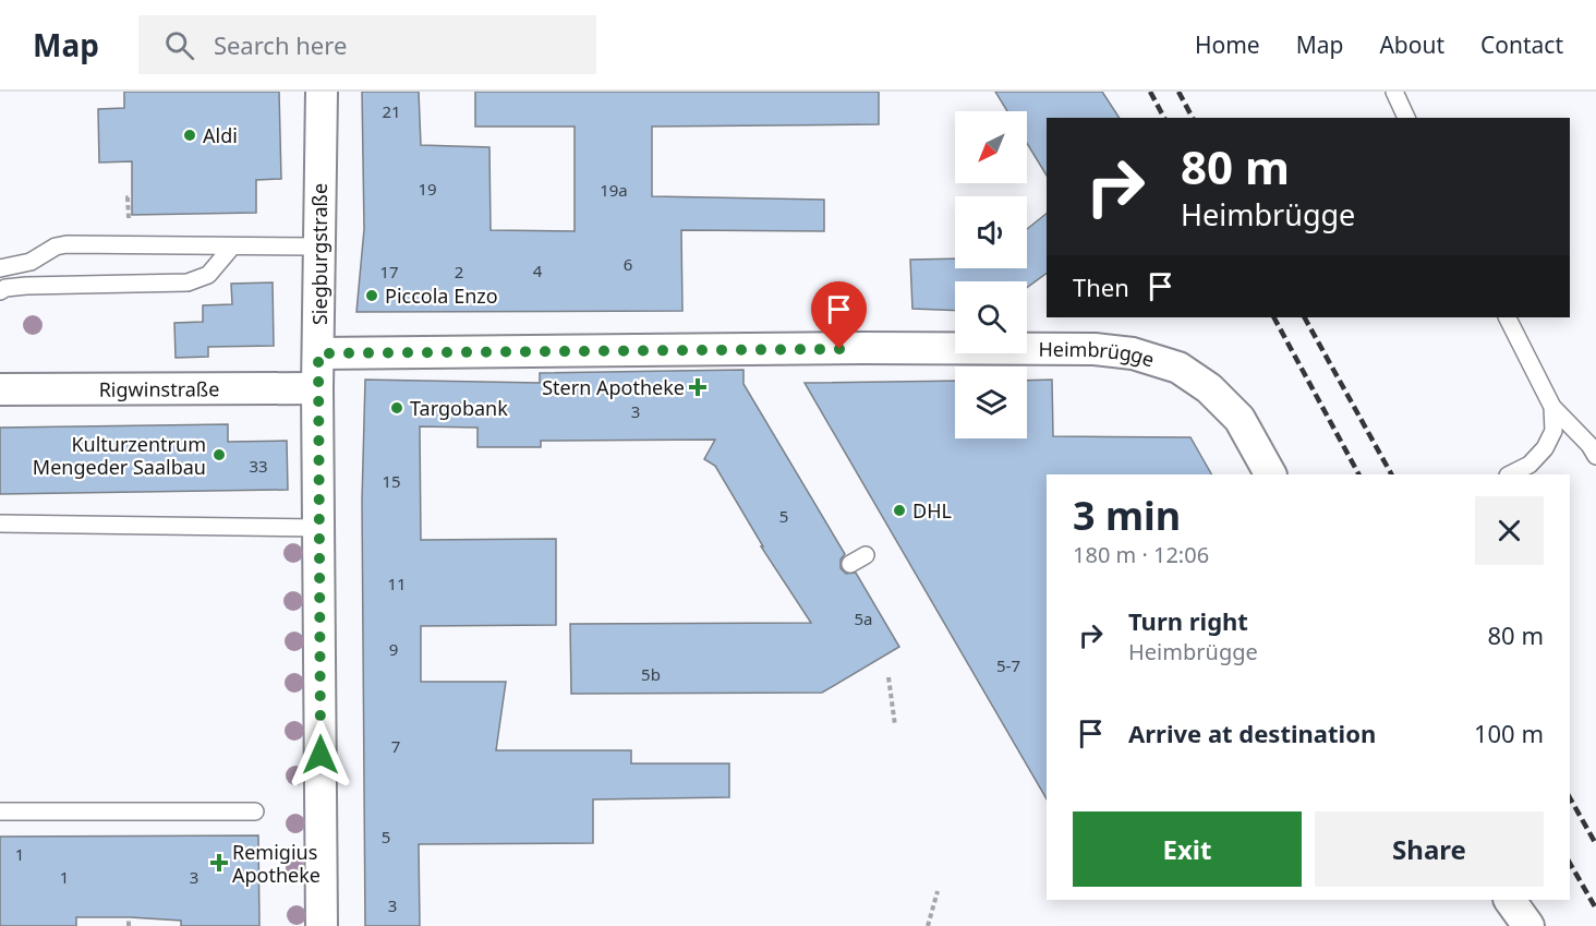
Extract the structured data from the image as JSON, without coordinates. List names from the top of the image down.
{
  "streets": {
    "street": ["Siegburgstraße", "Heimbrügge", "Rigwinstraße"]
  },
  "crossings": [
    ["Siegburgstraße", "Heimbrügge"],
    ["Siegburgstraße", "Rigwinstraße"]
  ],
  "places": {
    "other": [
      "Aldi",
      "Piccola Enzo",
      "Targobank",
      "Kulturzentrum Mengeder Saalbau",
      "DHL"
    ],
    "health": ["Stern Apotheke", "Remigius Apotheke"]
  },
  "house_numbers": [
    "21",
    "19",
    "19a",
    "6",
    "4",
    "17",
    "2",
    "3",
    "33",
    "15",
    "5",
    "11",
    "5a",
    "9",
    "5-7",
    "5b",
    "7",
    "5",
    "1",
    "1",
    "3",
    "3"
  ],
  "north": "bottom left",
  "page": {
    "header": "Map",
    "search": "Search here",
    "nav": [
      "Home",
      "Map",
      "About",
      "Contact"
    ],
    "turn": ["80 m", "Heimbrügge"],
    "then": "Then",
    "heading": ["3 min", "180 m · 12:06"],
    "list": [
      {
        "name": "Turn right",
        "note": "Heimbrügge",
        "value": "80 m"
      },
      {
        "name": "Arrive at destination",
        "value": "100 m"
      }
    ],
    "buttons": ["Exit", "Share"]
  }
}
